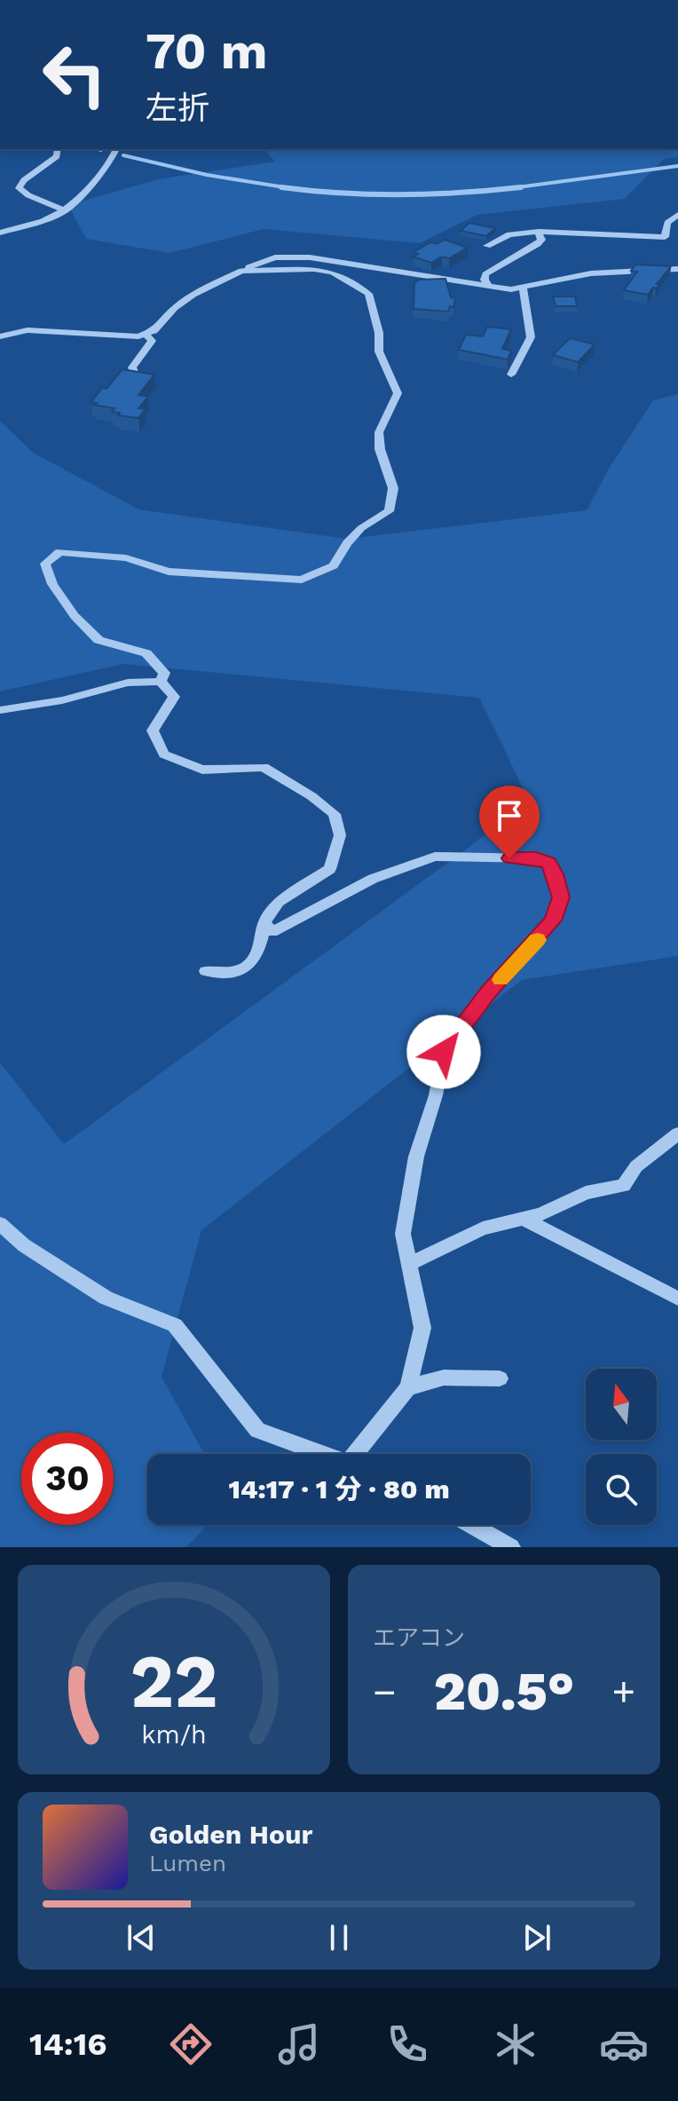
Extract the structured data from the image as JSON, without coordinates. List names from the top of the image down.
{
  "north": "top",
  "page": {
    "turn": ["70 m", "左折"],
    "limit": "30",
    "trip": "14:17 · 1 分 · 80 m",
    "tile": "エアコン",
    "heat": ["−", "20.5°", "+"],
    "song": ["Golden Hour", "Lumen"],
    "tabs": "14:16",
    "gauge": ["22", "km/h"]
  }
}
